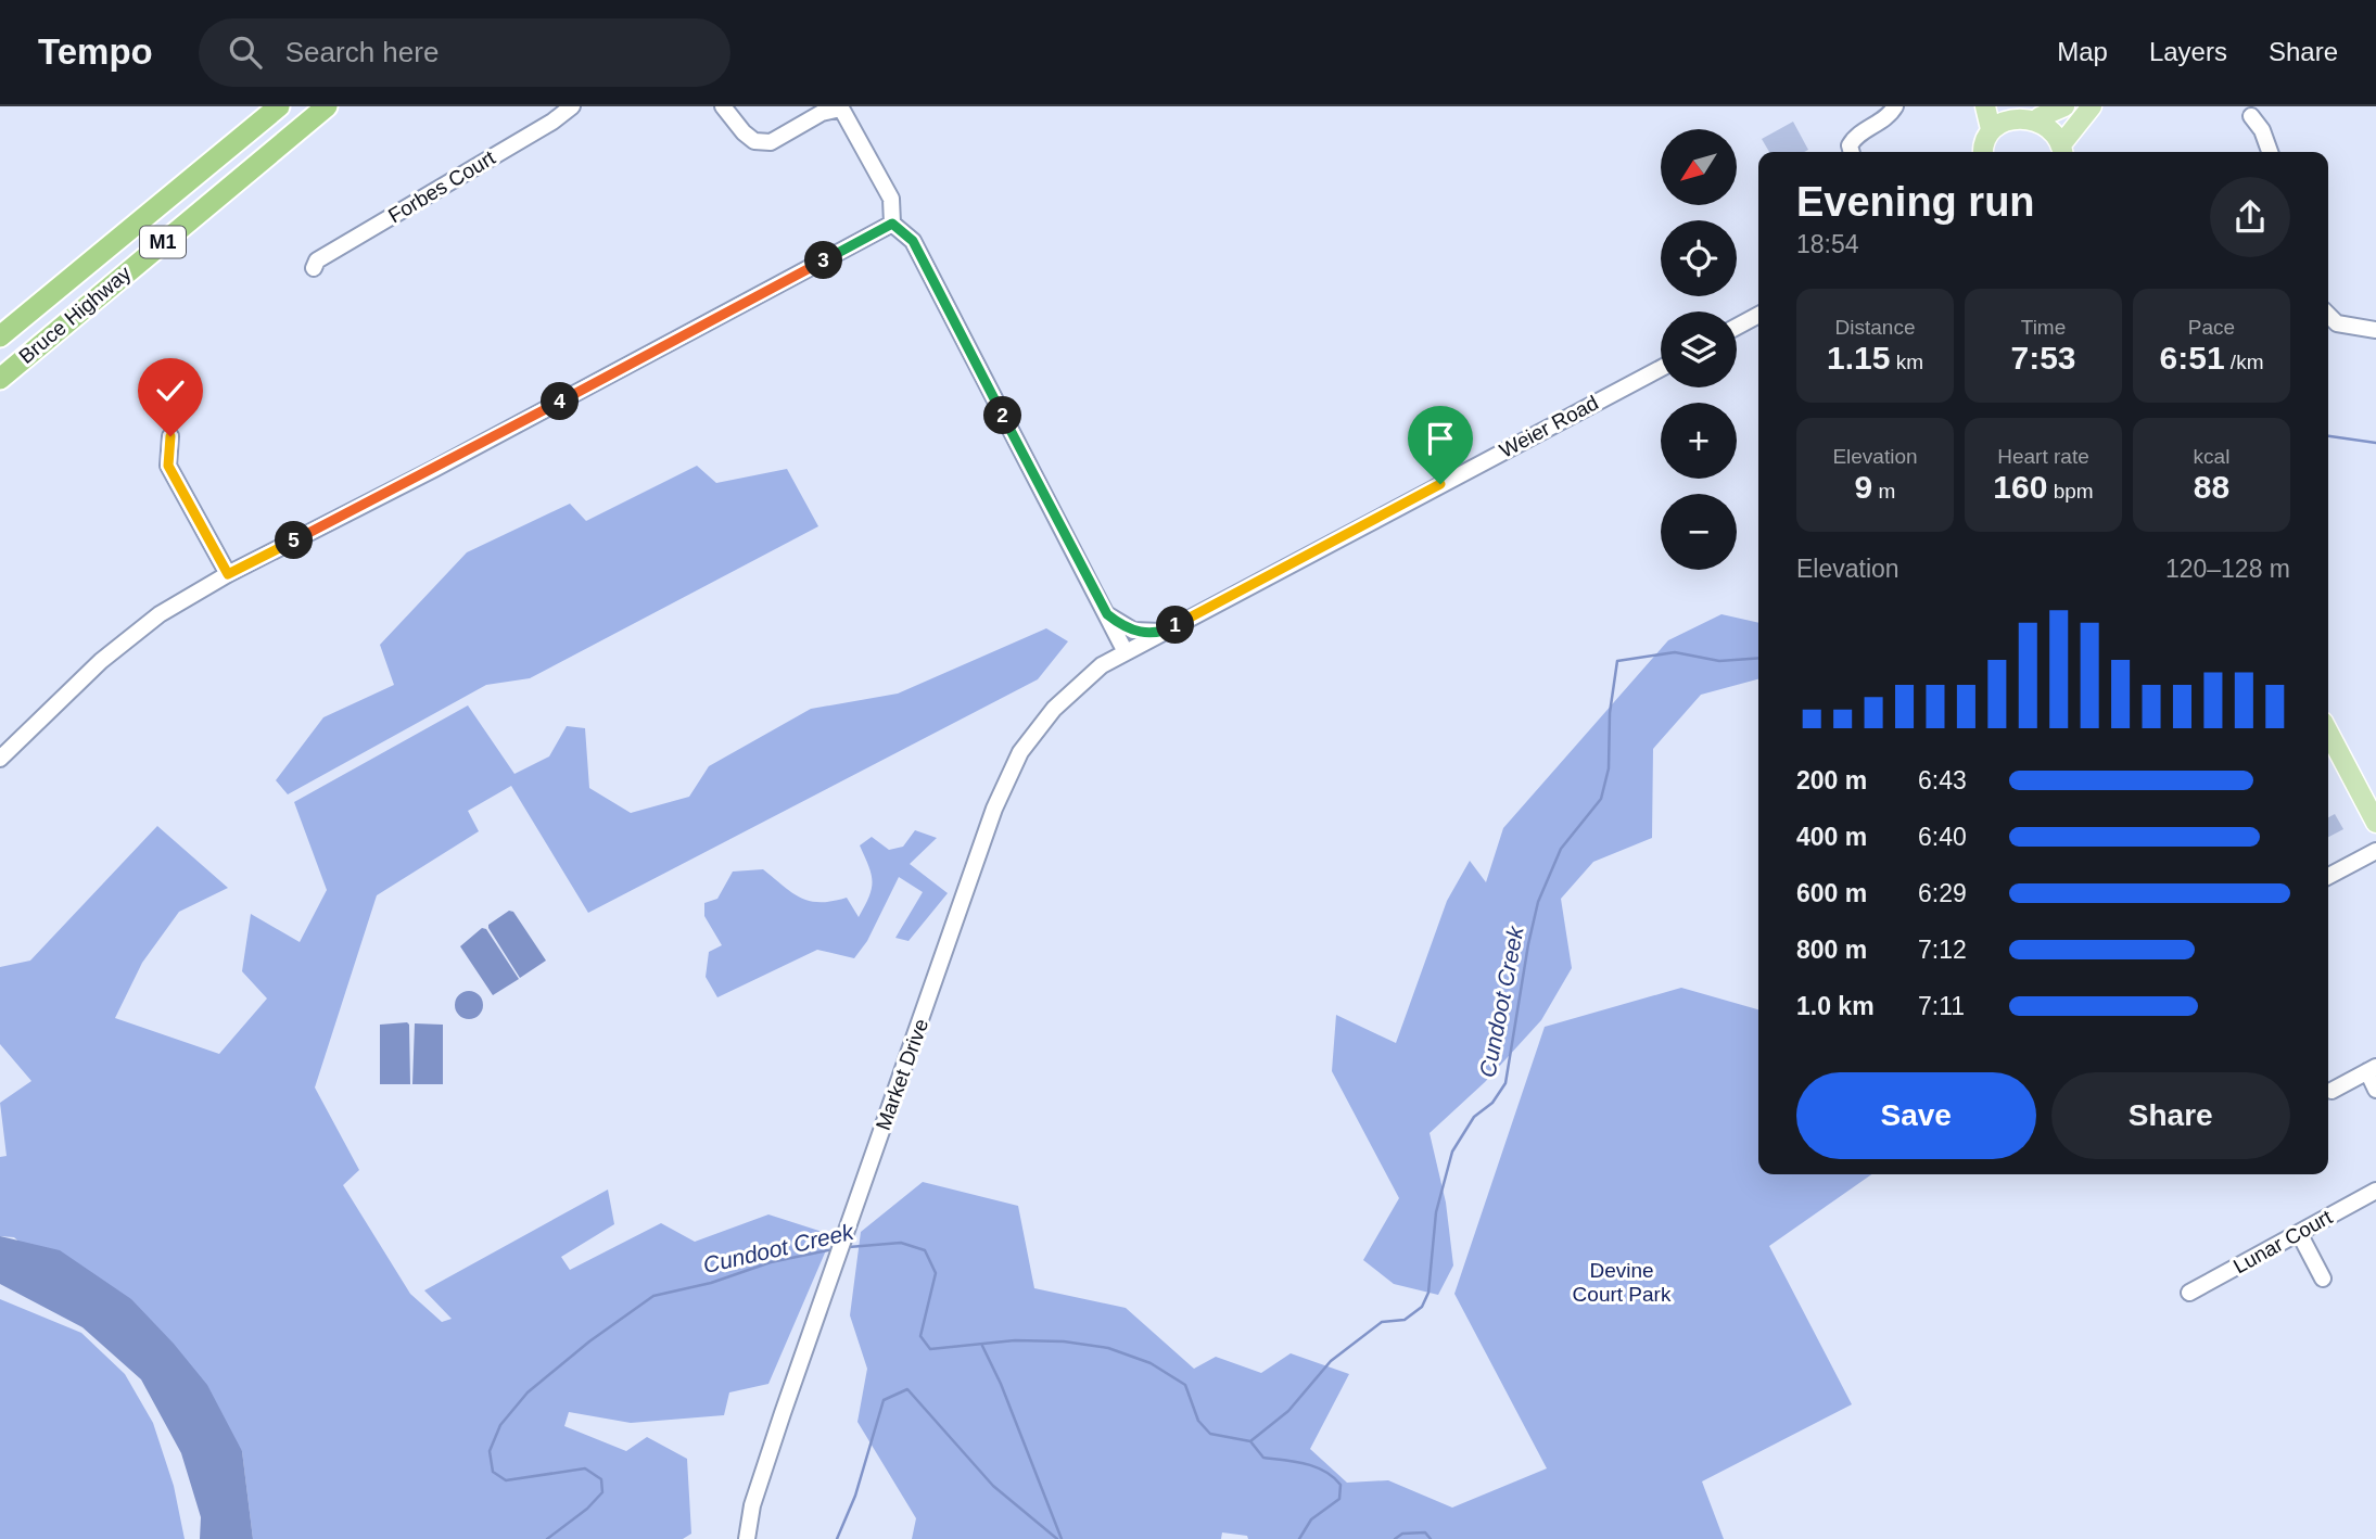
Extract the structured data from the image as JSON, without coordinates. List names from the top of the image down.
{
  "streets": {
    "highway": ["M1", "Bruce Highway"],
    "street": [
      "Forbes Court",
      "Weier Road",
      "Market Drive",
      "Lunar Court"
    ]
  },
  "crossings": [
    ["Weier Road", "Market Drive"]
  ],
  "water": ["Cundoot Creek"],
  "parks": ["Devine Court Park"],
  "north": "bottom left",
  "page": {
    "header": "Tempo",
    "search": "Search here",
    "nav": ["Map", "Layers", "Share"],
    "map_buttons": ["+", "−"],
    "heading": ["Evening run", "18:54"],
    "pins": [
      "3",
      "4",
      "2",
      "5",
      "1"
    ],
    "stats": [
      ["Distance", "1.15 km"],
      ["Time", "7:53"],
      ["Pace", "6:51 /km"],
      ["Elevation", "9 m"],
      ["Heart rate", "160 bpm"],
      ["kcal", "88"]
    ],
    "chart": ["Elevation", "120–128 m"],
    "list": [
      {
        "name": "200 m",
        "note": "6:43"
      },
      {
        "name": "400 m",
        "note": "6:40"
      },
      {
        "name": "600 m",
        "note": "6:29"
      },
      {
        "name": "800 m",
        "note": "7:12"
      },
      {
        "name": "1.0 km",
        "note": "7:11"
      }
    ],
    "buttons": ["Save", "Share"]
  }
}
